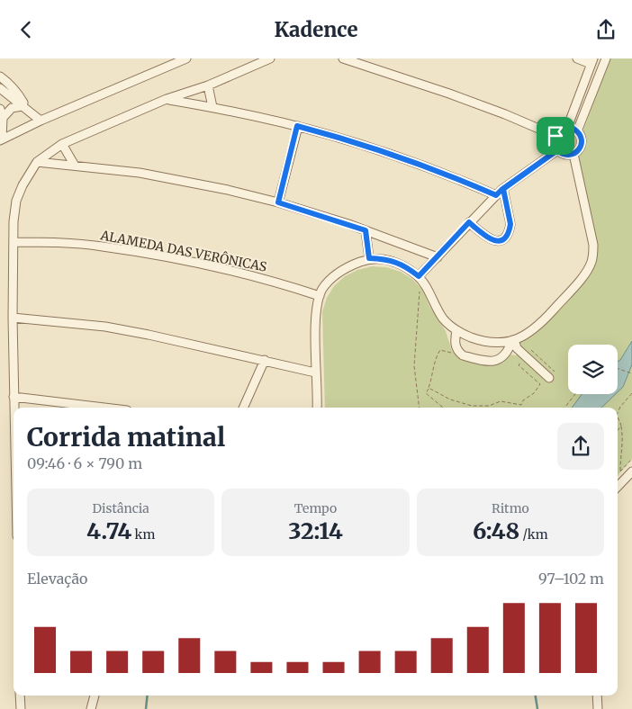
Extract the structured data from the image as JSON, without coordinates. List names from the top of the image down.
{
  "streets": {
    "street": ["ALAMEDA DAS VERÔNICAS"]
  },
  "page": {
    "header": "Kadence",
    "heading": ["Corrida matinal", "09:46 · 6 × 790 m"],
    "stats": [
      ["Distância", "4.74 km"],
      ["Tempo", "32:14"],
      ["Ritmo", "6:48 /km"]
    ],
    "chart": ["Elevação", "97–102 m"]
  }
}
